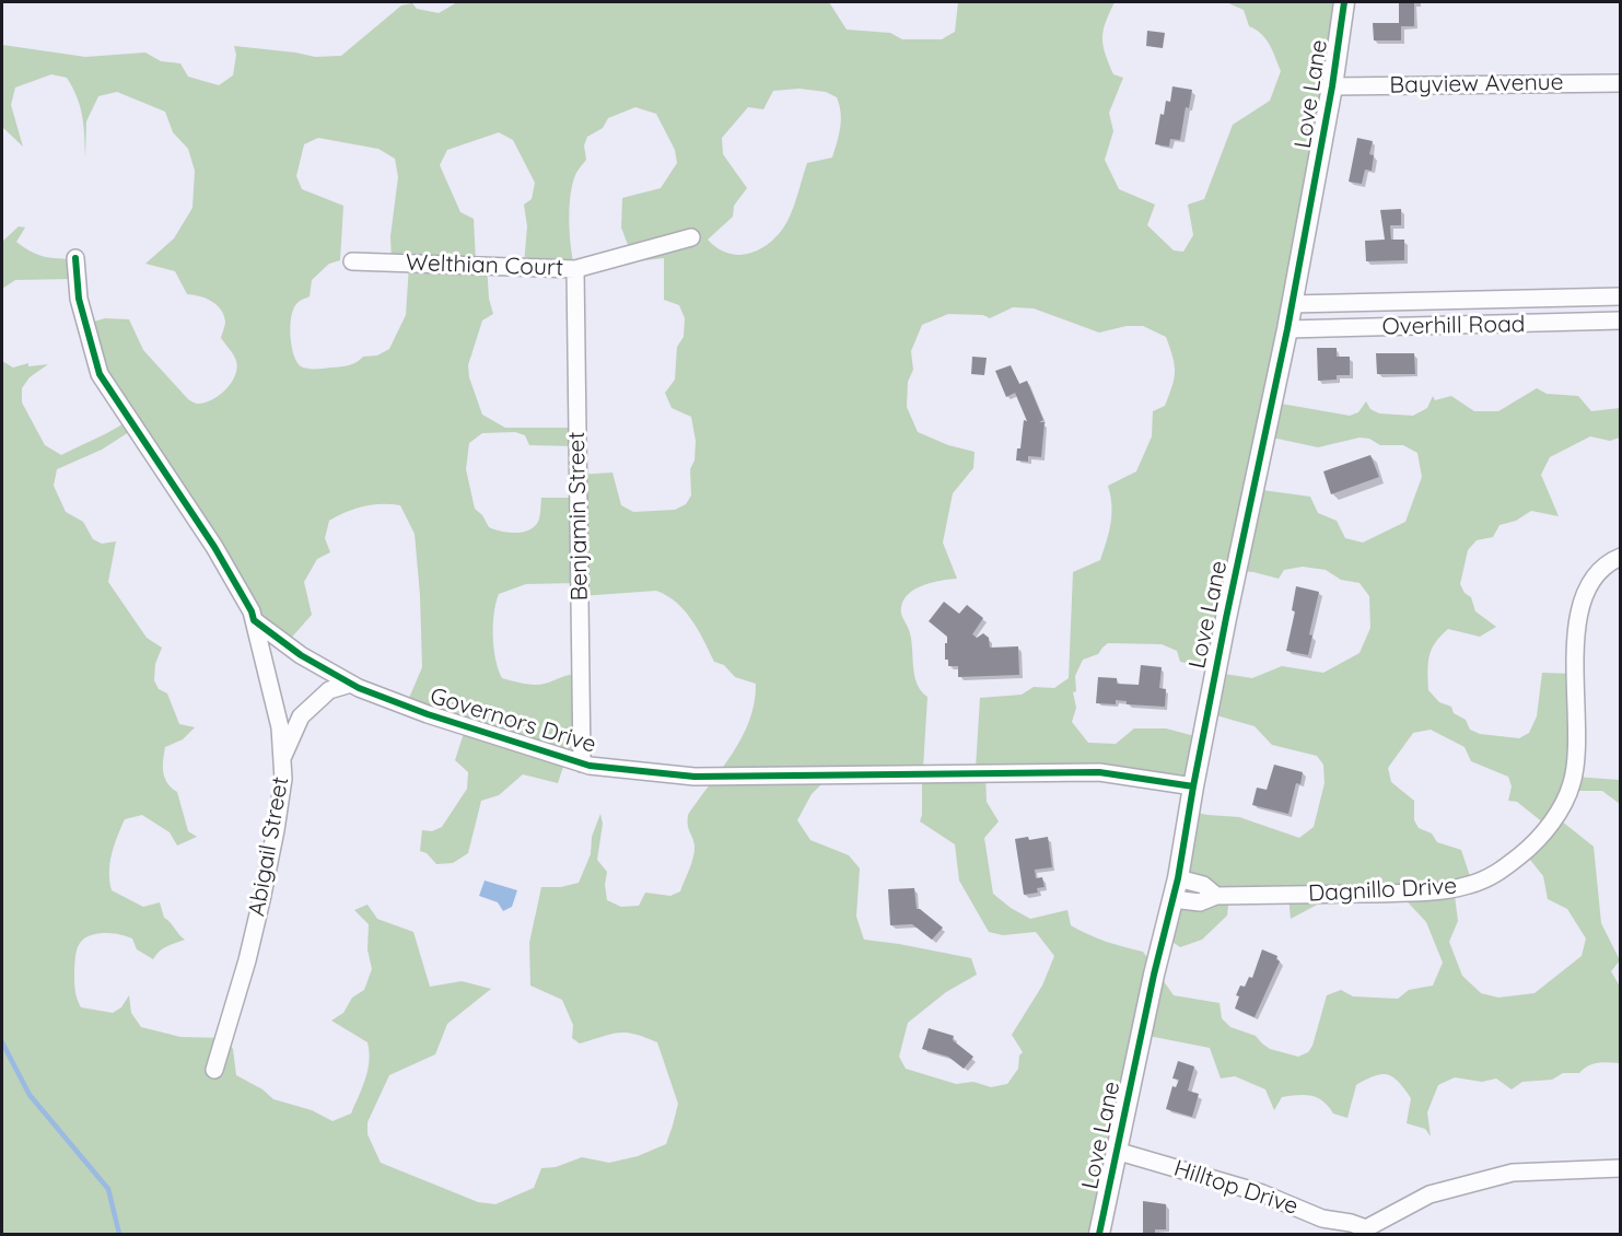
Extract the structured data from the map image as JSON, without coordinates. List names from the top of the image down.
{
  "streets": {
    "street": [
      "Bayview Avenue",
      "Love Lane",
      "Welthian Court",
      "Overhill Road",
      "Benjamin Street",
      "Governors Drive",
      "Abigail Street",
      "Dagnillo Drive",
      "Hilltop Drive"
    ]
  },
  "crossings": [
    ["Bayview Avenue", "Love Lane"],
    ["Love Lane", "Overhill Road"],
    ["Love Lane", "Governors Drive"],
    ["Love Lane", "Dagnillo Drive"],
    ["Love Lane", "Hilltop Drive"],
    ["Welthian Court", "Benjamin Street"],
    ["Benjamin Street", "Governors Drive"],
    ["Governors Drive", "Abigail Street"]
  ]
}
